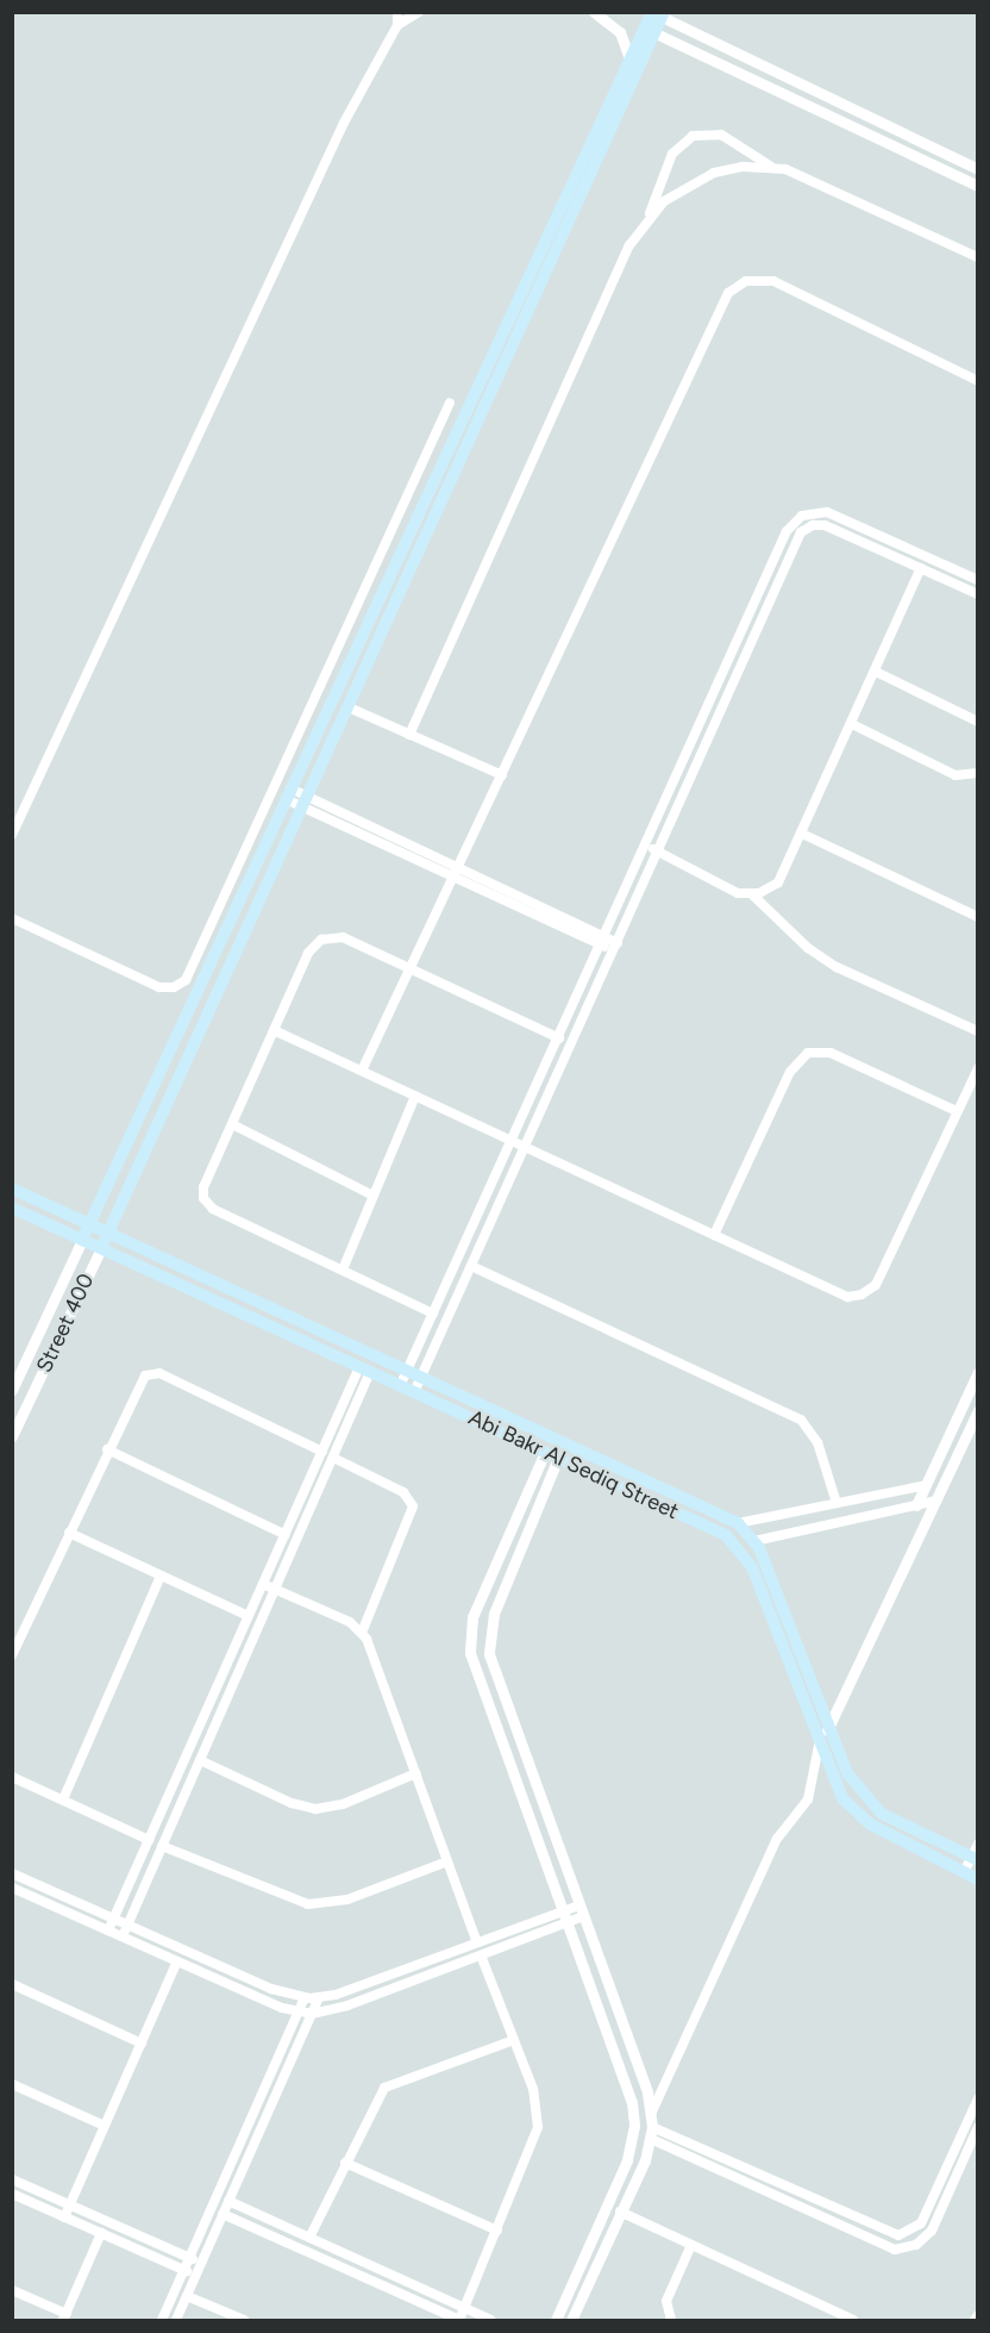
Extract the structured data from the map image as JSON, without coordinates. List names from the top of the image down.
{
  "streets": {
    "main road": ["Abi Bakr Al Sediq Street"],
    "street": ["Street 400"]
  },
  "crossings": [
    ["Street 400", "Abi Bakr Al Sediq Street"]
  ]
}
